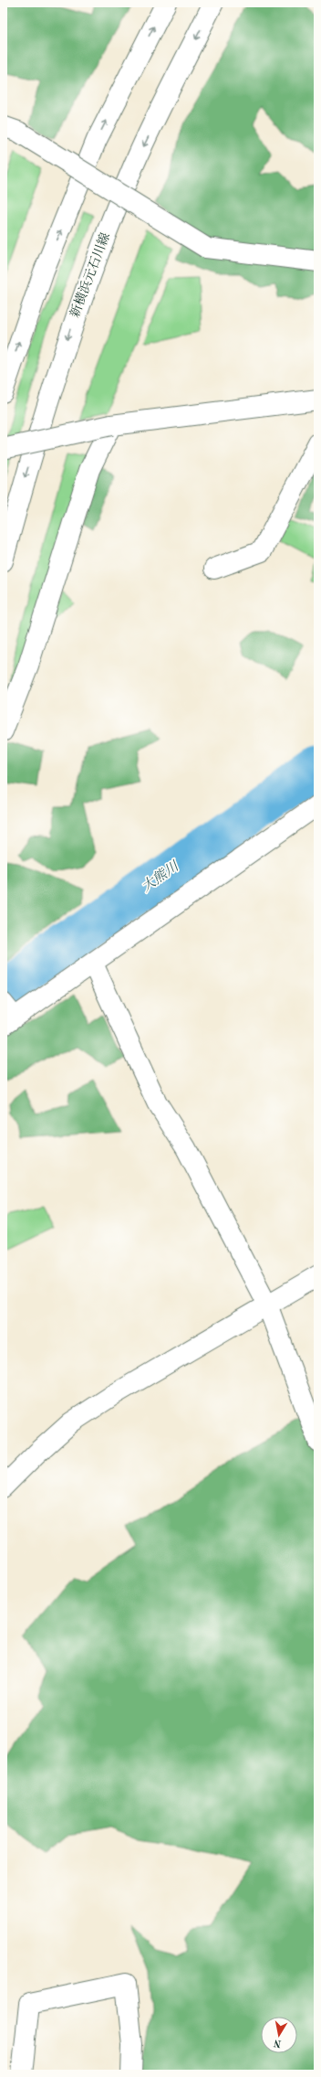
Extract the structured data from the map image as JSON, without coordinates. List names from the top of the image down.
{
  "streets": {
    "street": ["新横浜元石川線"]
  },
  "water": ["大熊川"],
  "north": "bottom"
}
